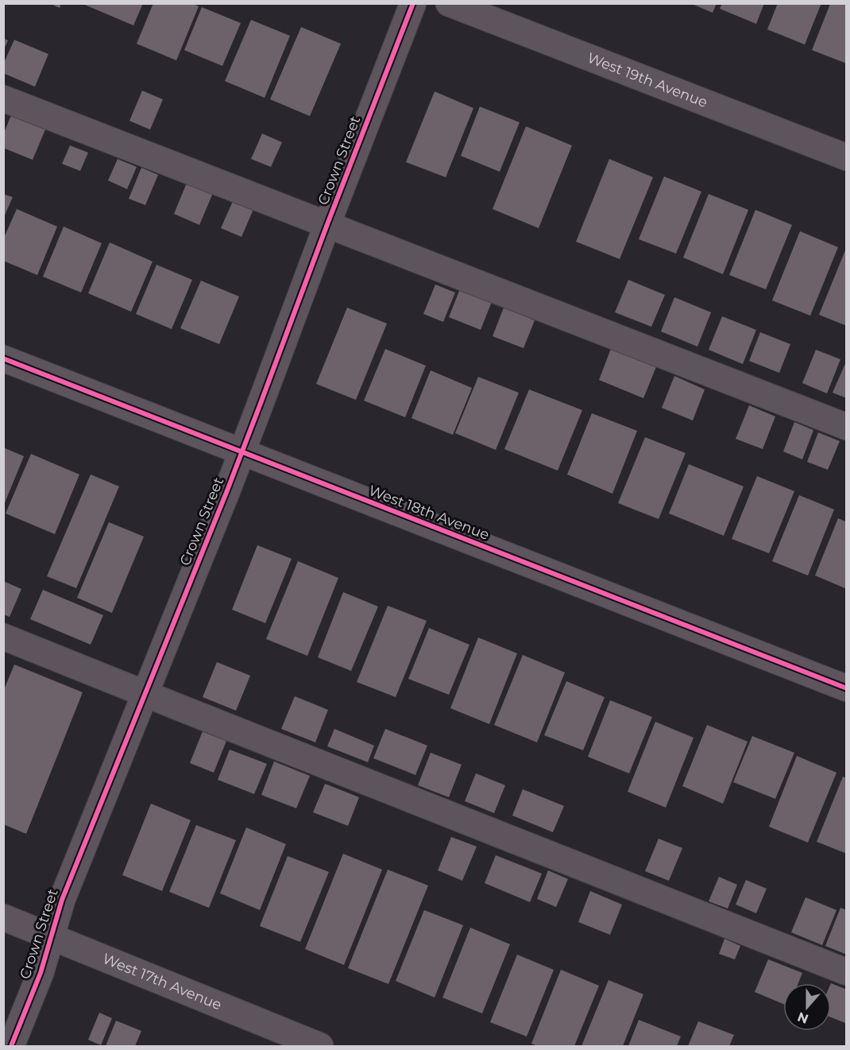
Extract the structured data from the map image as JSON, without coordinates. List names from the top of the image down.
{
  "streets": {
    "street": [
      "West 19th Avenue",
      "Crown Street",
      "West 18th Avenue",
      "West 17th Avenue"
    ]
  },
  "crossings": [
    ["Crown Street", "West 18th Avenue"],
    ["Crown Street", "West 17th Avenue"]
  ],
  "north": "bottom"
}
